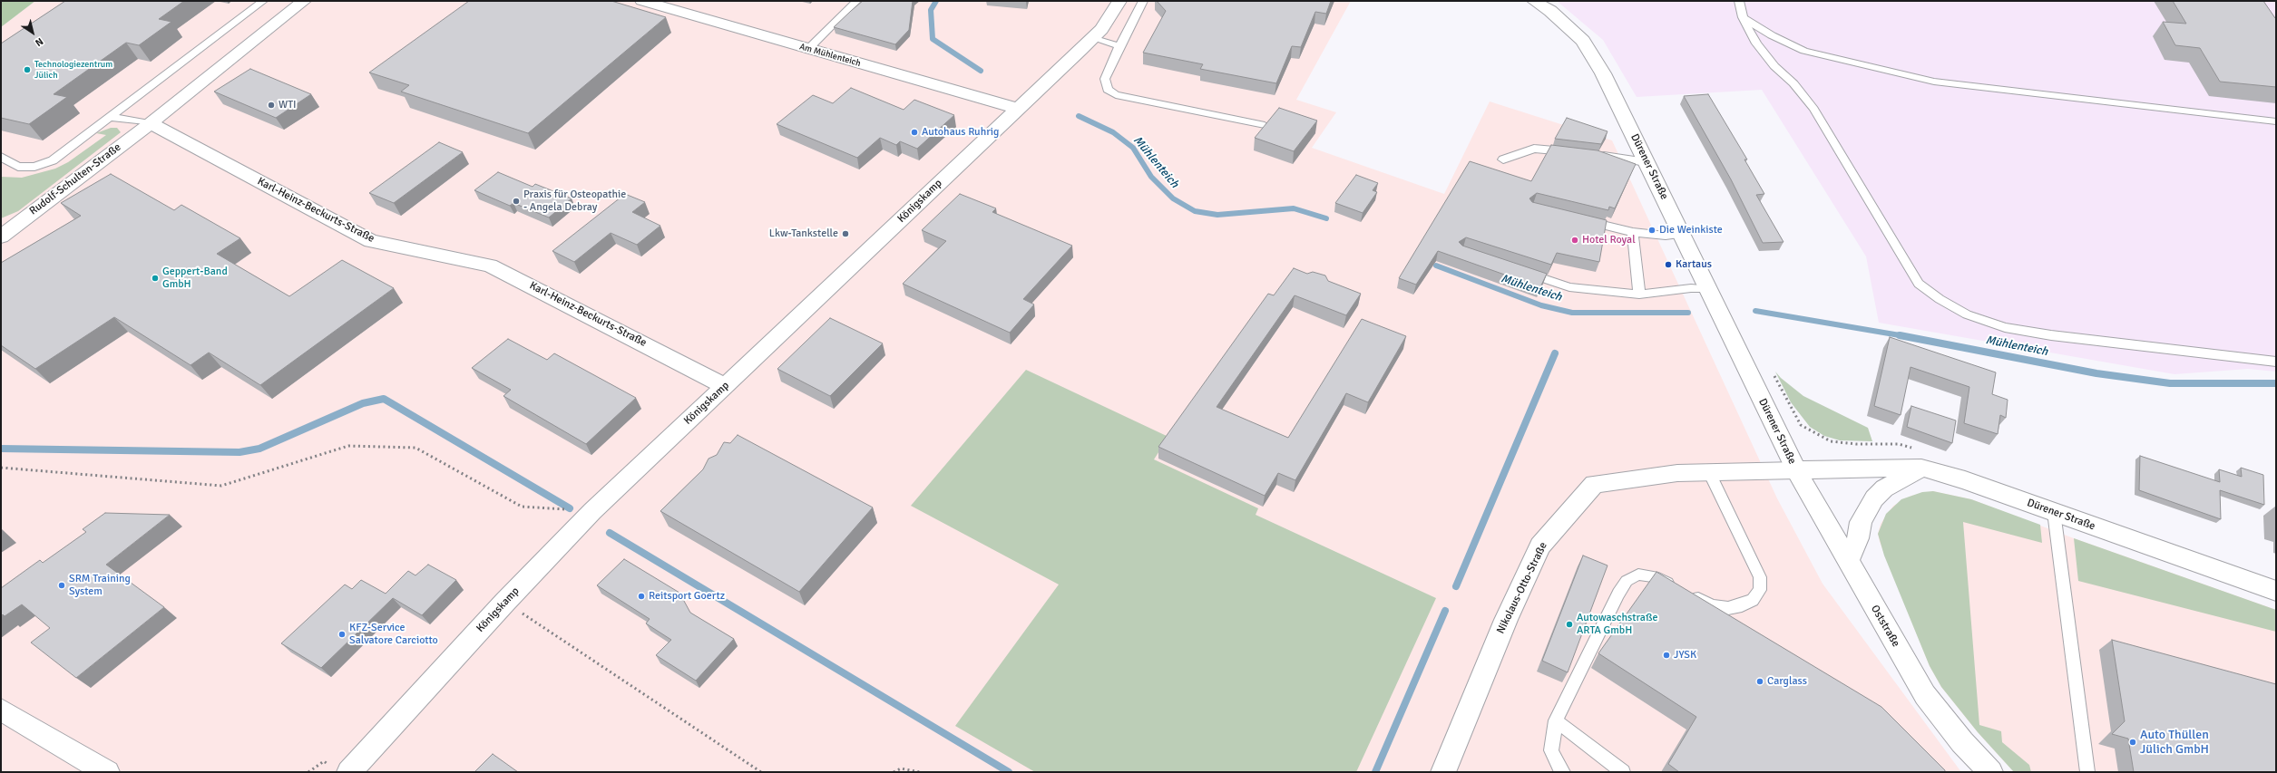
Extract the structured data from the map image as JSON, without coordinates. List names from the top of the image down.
{
  "streets": {
    "street": [
      "Am Mühlenteich",
      "Dürener Straße",
      "Rudolf-Schulten-Straße",
      "Königskamp",
      "Karl-Heinz-Beckurts-Straße",
      "Nikolaus-Otto-Straße",
      "Oststraße"
    ]
  },
  "crossings": [
    ["Am Mühlenteich", "Königskamp"],
    ["Dürener Straße", "Nikolaus-Otto-Straße"],
    ["Dürener Straße", "Oststraße"],
    ["Rudolf-Schulten-Straße", "Karl-Heinz-Beckurts-Straße"],
    ["Königskamp", "Karl-Heinz-Beckurts-Straße"],
    ["Nikolaus-Otto-Straße", "Oststraße"]
  ],
  "water": ["Mühlenteich"],
  "places": [
    "Technologiezentrum Jülich",
    "WTI",
    "Autohaus Ruhrig",
    "Praxis für Osteopathie - Angela Debray",
    "Die Weinkiste",
    "Lkw-Tankstelle",
    "Hotel Royal",
    "Kartaus",
    "Geppert-Band GmbH",
    "SRM Training System",
    "Reitsport Goertz",
    "Autowaschstraße ARTA GmbH",
    "KFZ-Service Salvatore Carciotto",
    "JYSK",
    "Carglass",
    "Auto Thüllen Jülich GmbH"
  ],
  "north": "bottom right"
}
